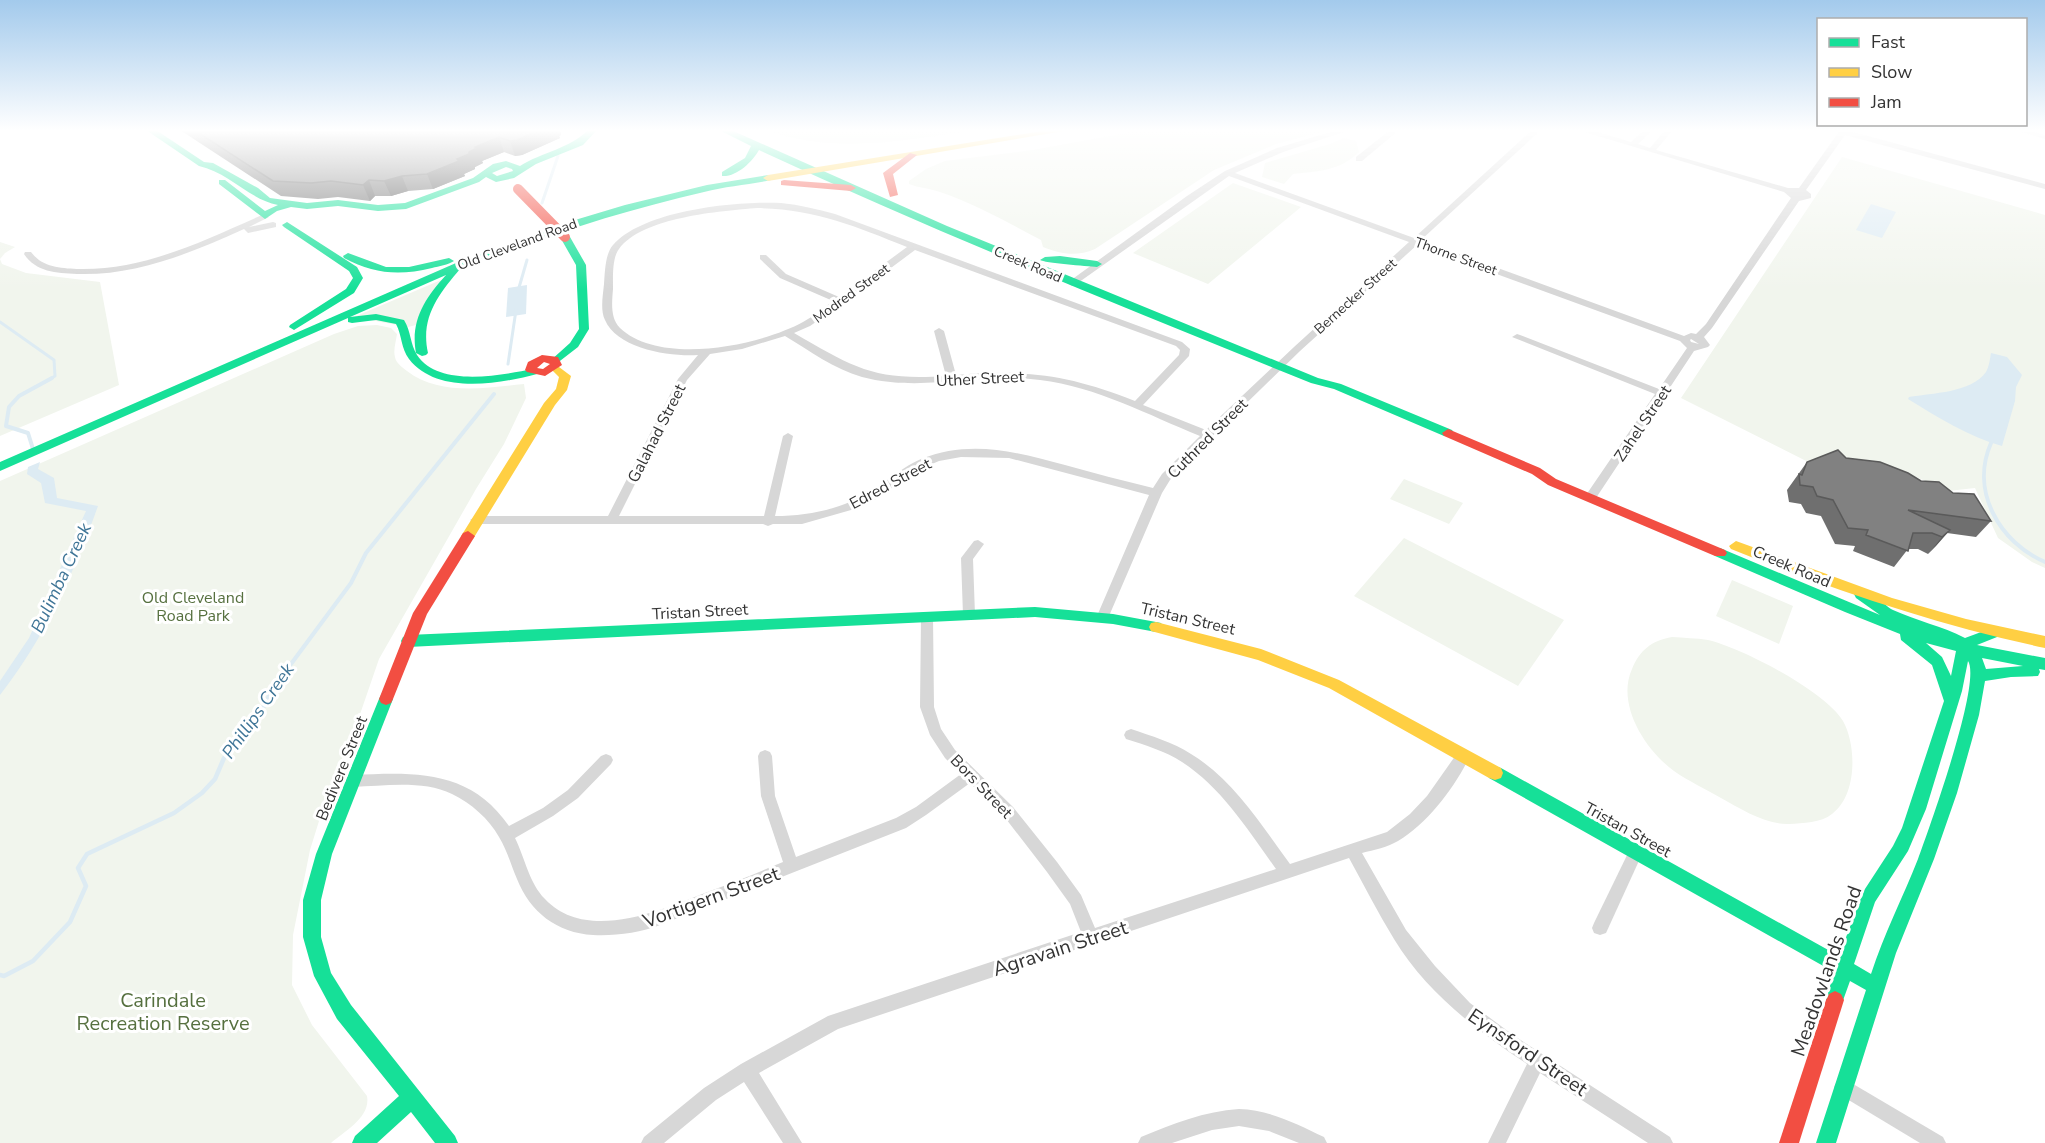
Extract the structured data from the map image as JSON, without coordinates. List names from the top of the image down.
{
  "streets": {
    "main road": [
      "Old Cleveland Road",
      "Creek Road",
      "Tristan Street",
      "Bedivere Street",
      "Meadowlands Road"
    ],
    "street": [
      "Thorne Street",
      "Modred Street",
      "Bernecker Street",
      "Uther Street",
      "Zahel Street",
      "Galahad Street",
      "Cuthred Street",
      "Edred Street",
      "Bors Street",
      "Vortigern Street",
      "Agravain Street",
      "Eynsford Street"
    ]
  },
  "crossings": [
    ["Thorne Street", "Bernecker Street"],
    ["Thorne Street", "Zahel Street"],
    ["Creek Road", "Bernecker Street"],
    ["Creek Road", "Zahel Street"],
    ["Creek Road", "Cuthred Street"],
    ["Creek Road", "Meadowlands Road"],
    ["Modred Street", "Uther Street"],
    ["Modred Street", "Galahad Street"],
    ["Bernecker Street", "Cuthred Street"],
    ["Uther Street", "Cuthred Street"],
    ["Galahad Street", "Edred Street"],
    ["Cuthred Street", "Edred Street"],
    ["Cuthred Street", "Tristan Street"],
    ["Edred Street", "Bedivere Street"],
    ["Tristan Street", "Bedivere Street"],
    ["Tristan Street", "Bors Street"],
    ["Tristan Street", "Agravain Street"],
    ["Tristan Street", "Meadowlands Road"],
    ["Bedivere Street", "Vortigern Street"],
    ["Bors Street", "Vortigern Street"],
    ["Bors Street", "Agravain Street"],
    ["Agravain Street", "Eynsford Street"]
  ],
  "water": ["Bulimba Creek", "Phillips Creek"],
  "parks": ["Old Cleveland Road Park", "Carindale Recreation Reserve"],
  "legend": ["Fast", "Slow", "Jam"]
}
